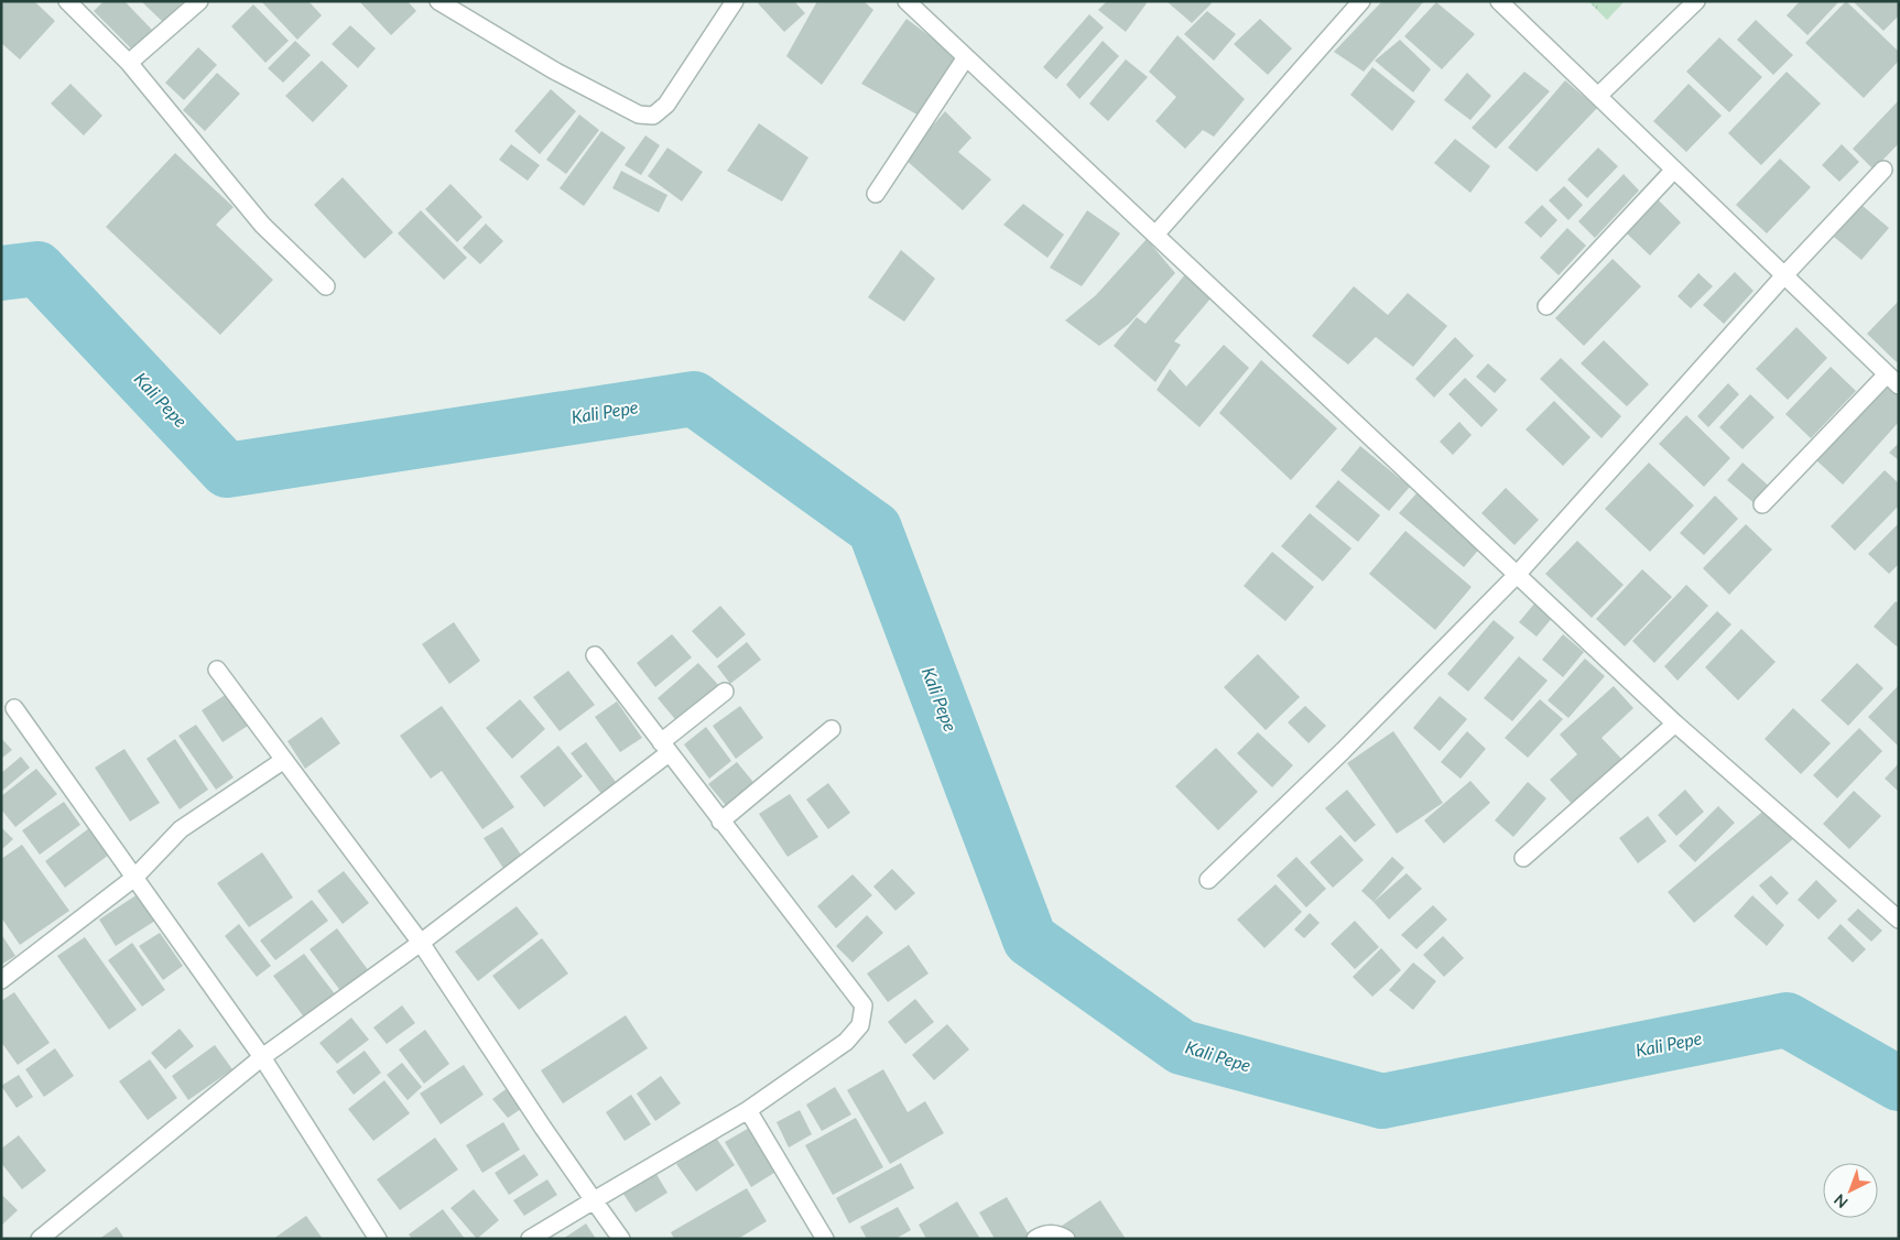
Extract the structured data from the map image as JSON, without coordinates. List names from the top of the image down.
{
  "water": ["Kali Pepe"],
  "north": "bottom left"
}
